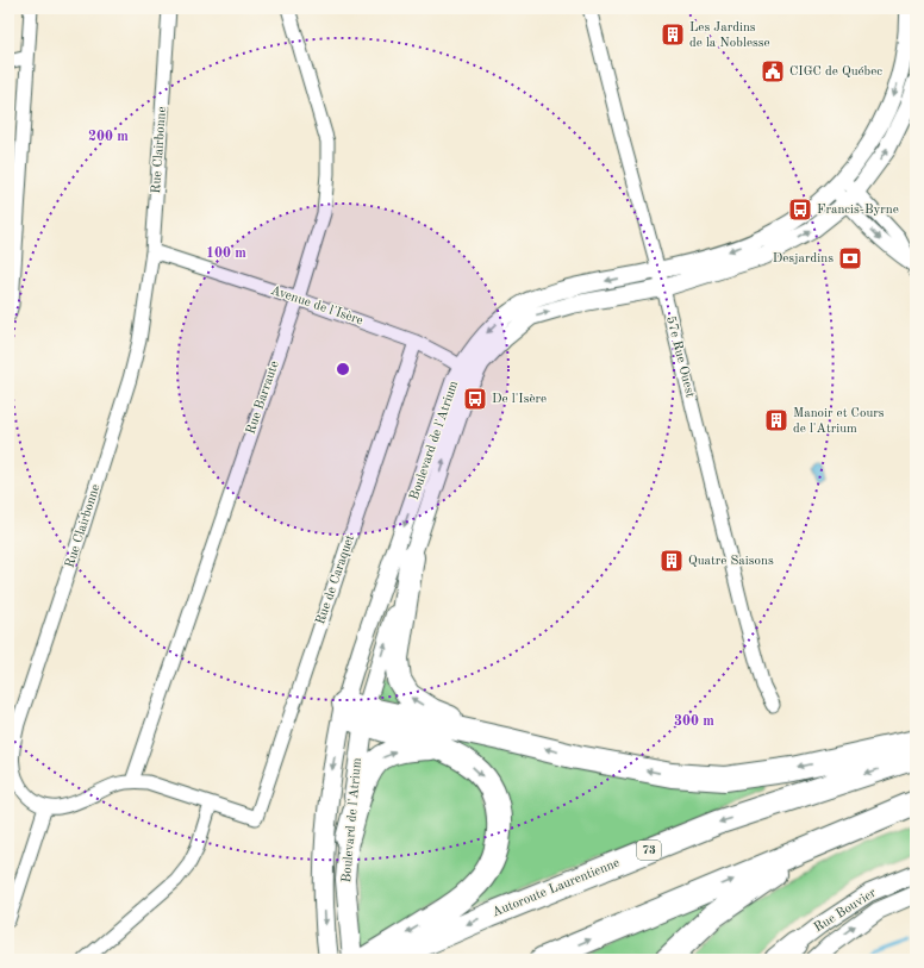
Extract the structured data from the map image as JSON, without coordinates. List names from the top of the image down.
{
  "streets": {
    "highway": ["73", "Autoroute Laurentienne"],
    "main road": ["Boulevard de l'Atrium"],
    "street": [
      "Rue Clairbonne",
      "Avenue de l'Isère",
      "57e Rue Ouest",
      "Rue Barraute",
      "Rue de Caraquet",
      "Rue Bouvier"
    ]
  },
  "crossings": [
    ["Rue Clairbonne", "Avenue de l'Isère"],
    ["Avenue de l'Isère", "Rue Barraute"],
    ["Avenue de l'Isère", "Boulevard de l'Atrium"],
    ["Avenue de l'Isère", "Rue de Caraquet"],
    ["57e Rue Ouest", "Boulevard de l'Atrium"]
  ],
  "places": {
    "building": ["Les Jardins de la Noblesse", "Manoir et Cours de l'Atrium", "Quatre Saisons"],
    "public building": ["CIGC de Québec"],
    "bus stop": ["Francis-Byrne", "De l'Isère"],
    "bank": ["Desjardins"]
  },
  "rings": ["200 m", "100 m", "300 m"]
}
